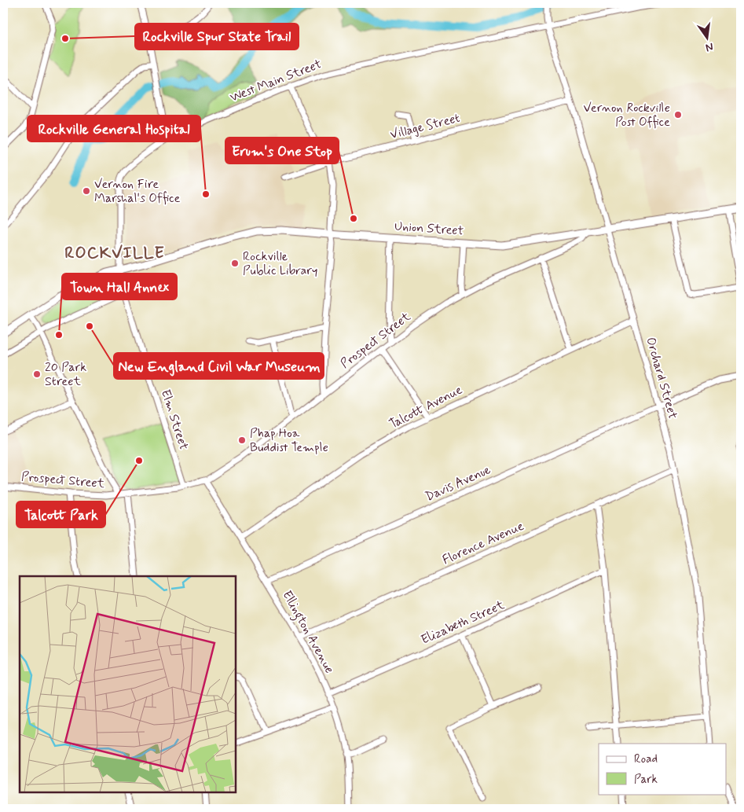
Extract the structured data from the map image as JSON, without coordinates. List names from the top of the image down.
{
  "streets": {
    "main road": ["Union Street"],
    "street": [
      "West Main Street",
      "Village Street",
      "Prospect Street",
      "Orchard Street",
      "Talcott Avenue",
      "Elm Street",
      "Davis Avenue",
      "Florence Avenue",
      "Elizabeth Street",
      "Ellington Avenue"
    ]
  },
  "crossings": [
    ["West Main Street", "Union Street"],
    ["West Main Street", "Orchard Street"],
    ["West Main Street", "Elm Street"],
    ["Village Street", "Orchard Street"],
    ["Union Street", "Prospect Street"],
    ["Union Street", "Orchard Street"],
    ["Union Street", "Elm Street"],
    ["Prospect Street", "Elm Street"],
    ["Prospect Street", "Ellington Avenue"],
    ["Orchard Street", "Talcott Avenue"],
    ["Orchard Street", "Davis Avenue"],
    ["Orchard Street", "Florence Avenue"],
    ["Talcott Avenue", "Ellington Avenue"],
    ["Davis Avenue", "Ellington Avenue"],
    ["Florence Avenue", "Ellington Avenue"],
    ["Elizabeth Street", "Ellington Avenue"]
  ],
  "districts": ["ROCKVILLE"],
  "places": [
    "Rockville Spur State Trail",
    "Vernon Rockville Post Office",
    "Vernon Fire Marshal's Office",
    "Rockville General Hospital",
    "Erum's One Stop",
    "Rockville Public Library",
    "New England Civil War Museum",
    "Town Hall Annex",
    "20 Park Street",
    "Phap Hoa Buddist Temple",
    "Talcott Park"
  ],
  "legend": ["Road", "Park"],
  "north": "bottom"
}
